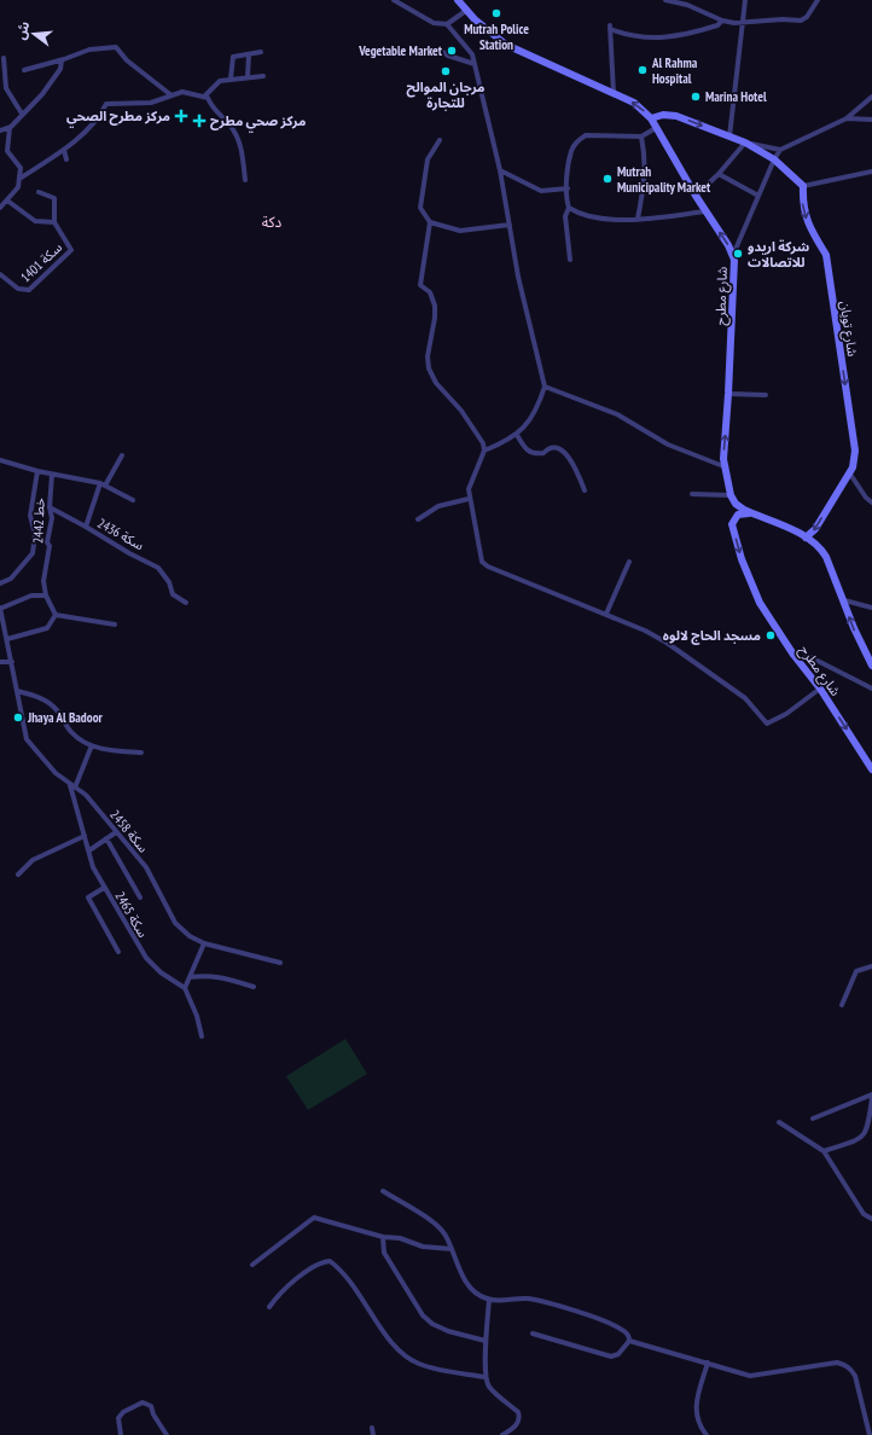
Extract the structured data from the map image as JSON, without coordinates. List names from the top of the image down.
{
  "streets": {
    "main road": ["شارع مطرح", "شارع تويان"],
    "street": [
      "1401 سكة",
      "2442 خط",
      "سكة 2436",
      "سكة 2458",
      "سكة 2465"
    ]
  },
  "crossings": [
    ["سكة 2458", "سكة 2465"]
  ],
  "one_way": ["شارع تويان"],
  "districts": ["دكة"],
  "places": {
    "other": [
      "Mutrah Police Station",
      "Vegetable Market",
      "Al Rahma Hospital",
      "مرجان الموالح للتجارة",
      "Marina Hotel",
      "Mutrah Municipality Market",
      "شركة اريدو للاتصالات",
      "مسجد الحاج لالوه",
      "Jhaya Al Badoor"
    ],
    "health": ["مركز مطرح الصحي", "مركز صحي مطرح"]
  },
  "north": "left"
}
